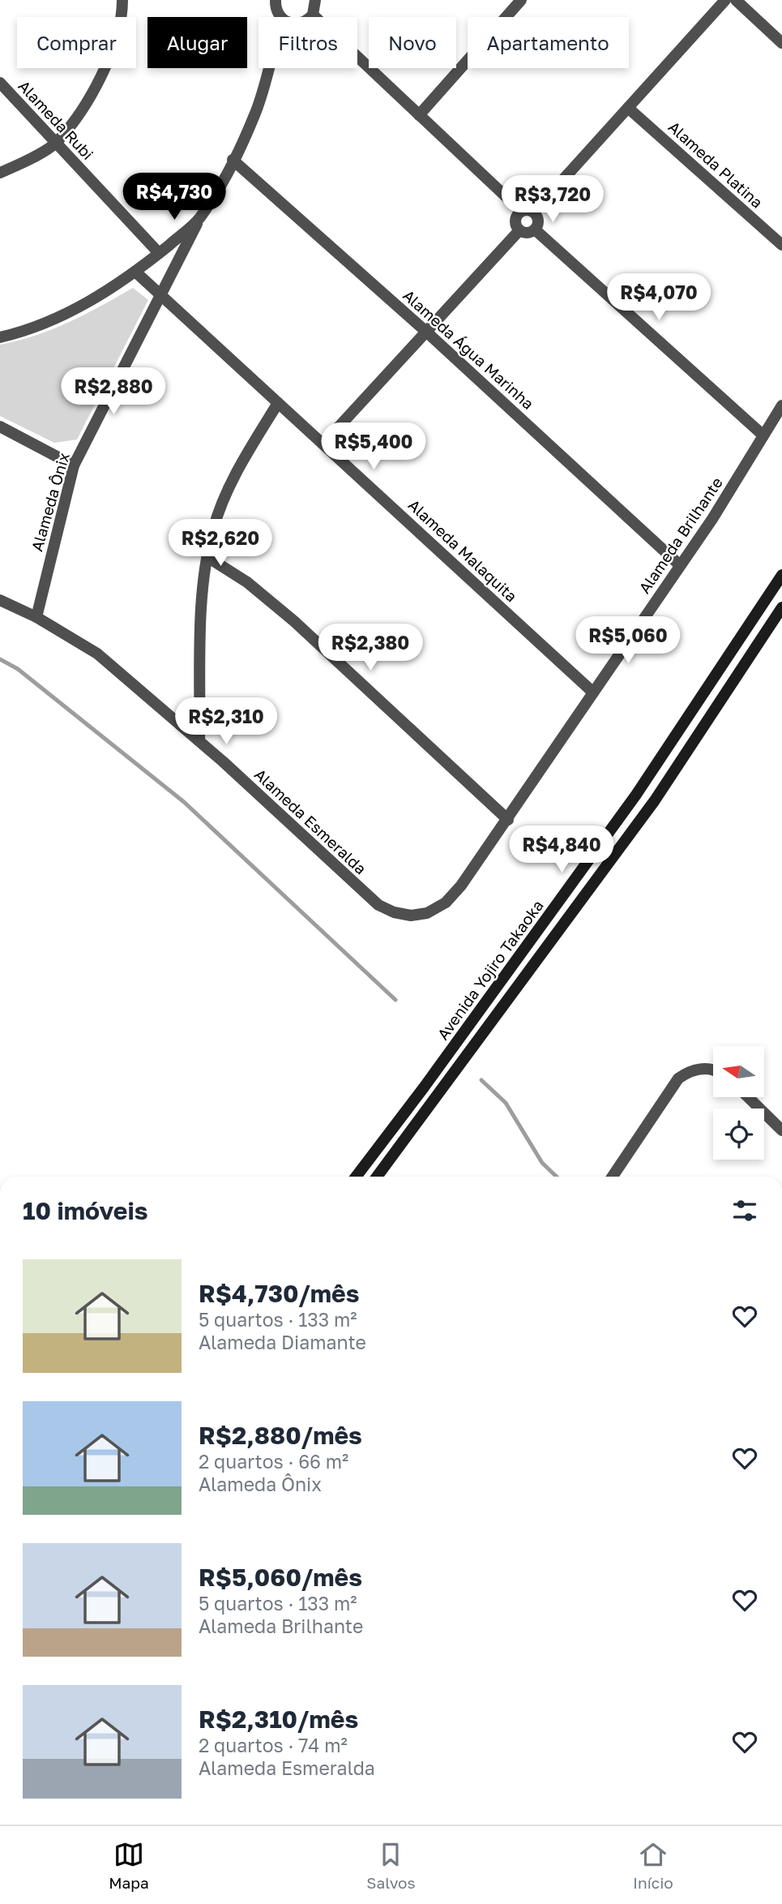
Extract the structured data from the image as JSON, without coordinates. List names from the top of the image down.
{
  "streets": {
    "main road": ["Avenida Yojiro Takaoka"],
    "street": [
      "Alameda Rubi",
      "Alameda Platina",
      "Alameda Água Marinha",
      "Alameda Ônix",
      "Alameda Brilhante",
      "Alameda Malaquita",
      "Alameda Esmeralda"
    ]
  },
  "crossings": [
    ["Alameda Água Marinha", "Alameda Ônix"],
    ["Alameda Água Marinha", "Alameda Brilhante"],
    ["Alameda Ônix", "Alameda Malaquita"],
    ["Alameda Ônix", "Alameda Esmeralda"],
    ["Alameda Brilhante", "Alameda Malaquita"],
    ["Alameda Brilhante", "Alameda Esmeralda"]
  ],
  "north": "left",
  "page": {
    "chip": [
      "Comprar",
      "Alugar",
      "Filtros",
      "Novo",
      "Apartamento"
    ],
    "price": [
      "R$4,730",
      "R$3,720",
      "R$4,070",
      "R$2,880",
      "R$5,400",
      "R$2,620",
      "R$5,060",
      "R$2,380",
      "R$2,310",
      "R$4,840"
    ],
    "heading": "10 imóveis",
    "list": [
      {
        "name": "R$4,730/mês",
        "note": "5 quartos · 133 m² · Alameda Diamante"
      },
      {
        "name": "R$2,880/mês",
        "note": "2 quartos · 66 m² · Alameda Ônix"
      },
      {
        "name": "R$5,060/mês",
        "note": "5 quartos · 133 m² · Alameda Brilhante"
      },
      {
        "name": "R$2,310/mês",
        "note": "2 quartos · 74 m² · Alameda Esmeralda"
      }
    ],
    "tabs": ["Mapa", "Salvos", "Início"]
  }
}
